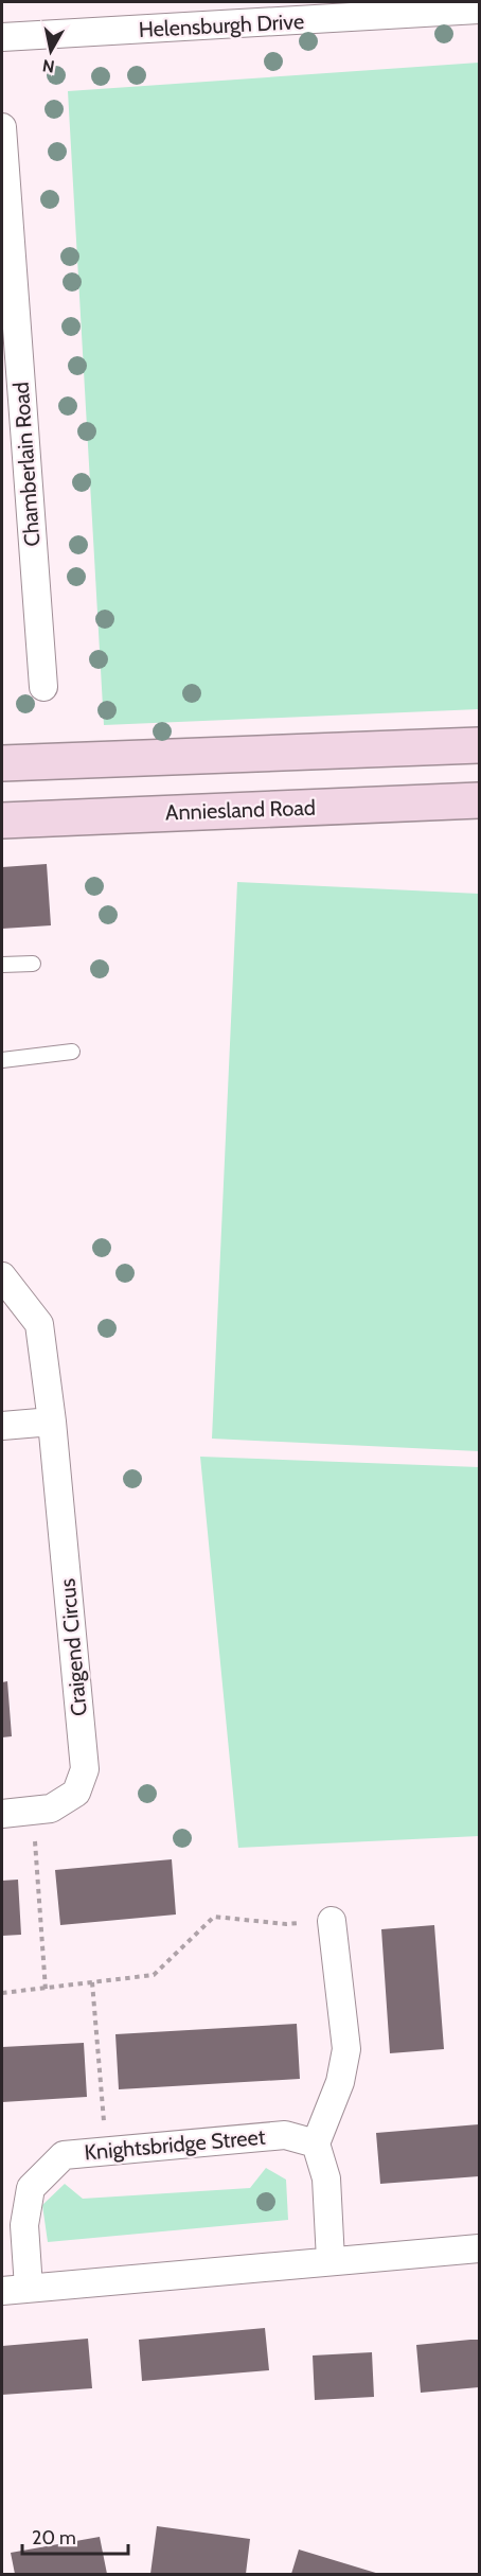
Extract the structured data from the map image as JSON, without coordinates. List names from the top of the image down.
{
  "streets": {
    "street": [
      "Helensburgh Drive",
      "Chamberlain Road",
      "Anniesland Road",
      "Craigend Circus",
      "Knightsbridge Street"
    ]
  },
  "scale_bar": "20 m",
  "north": "bottom"
}
